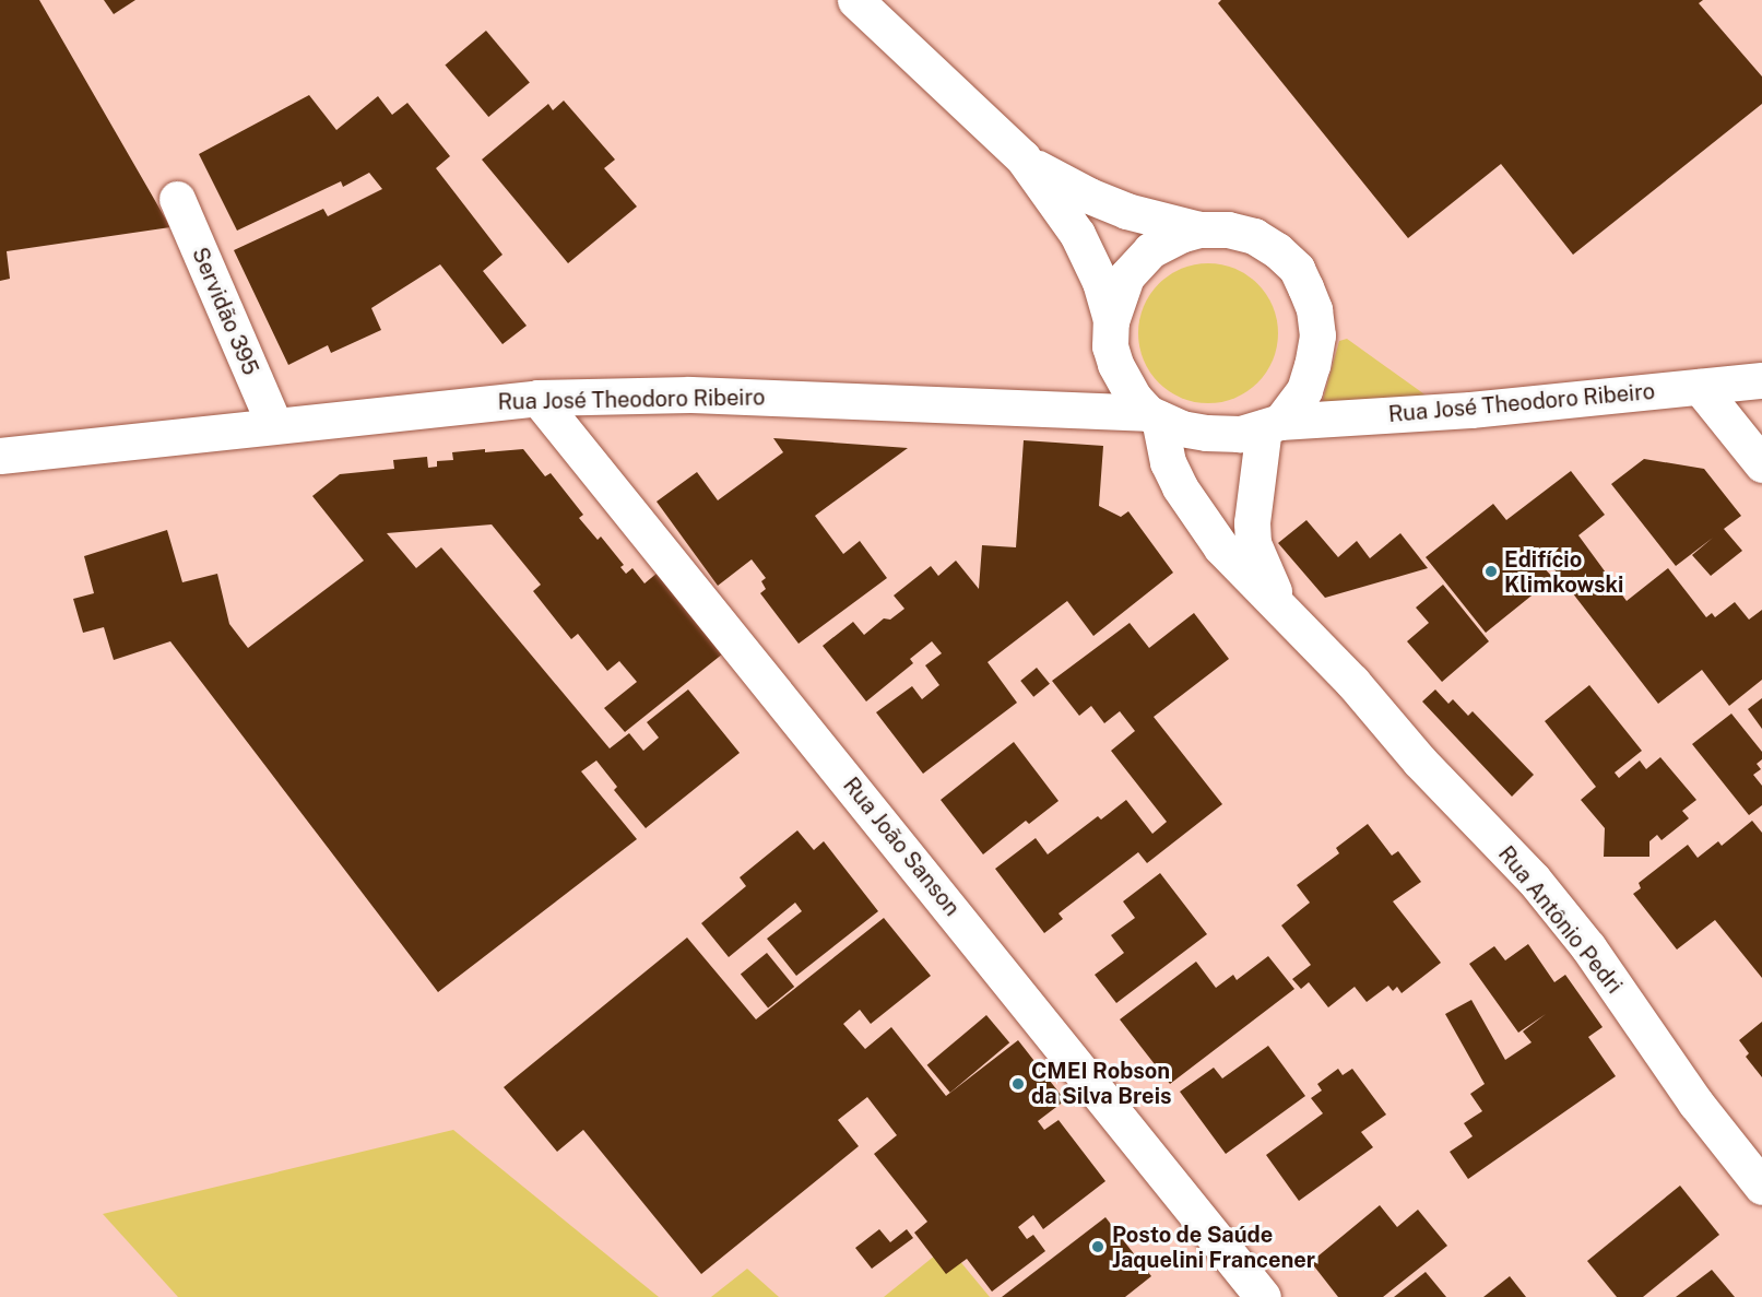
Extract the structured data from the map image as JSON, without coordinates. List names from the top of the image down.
{
  "streets": {
    "main road": [
      "Servidão 395",
      "Rua José Theodoro Ribeiro",
      "Rua João Sanson",
      "Rua Antônio Pedri"
    ]
  },
  "crossings": [
    ["Servidão 395", "Rua José Theodoro Ribeiro"],
    ["Rua José Theodoro Ribeiro", "Rua João Sanson"],
    ["Rua José Theodoro Ribeiro", "Rua Antônio Pedri"]
  ],
  "places": ["Edifício Klimkowski", "CMEI Robson da Silva Breis", "Posto de Saúde Jaquelini Francener"]
}
